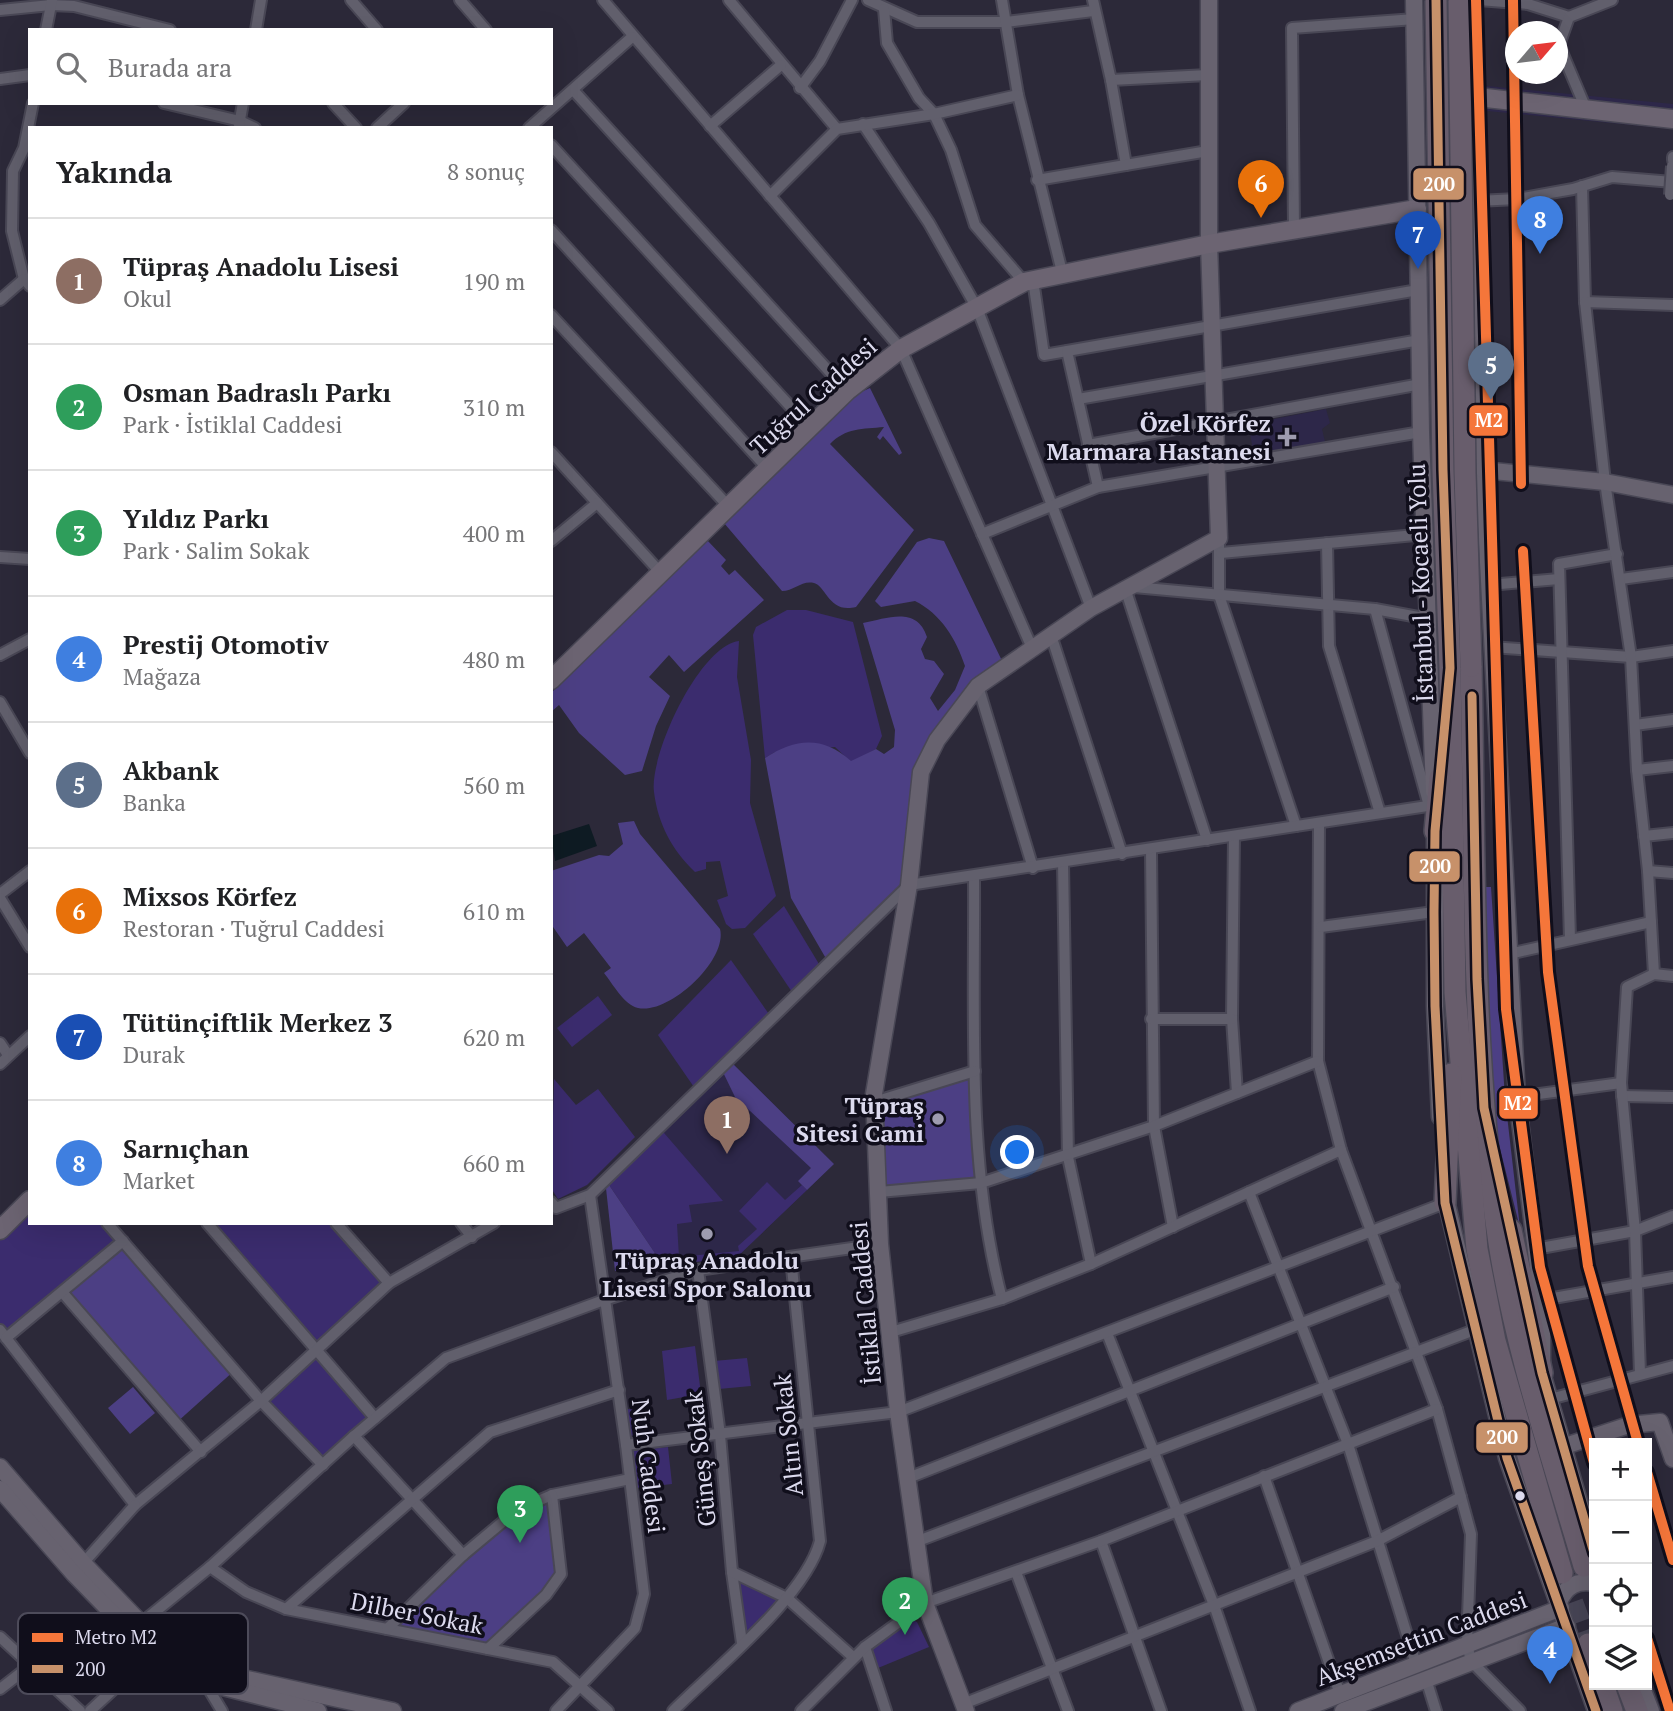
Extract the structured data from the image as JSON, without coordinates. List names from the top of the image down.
{
  "streets": {
    "highway": ["İstanbul - Kocaeli Yolu"],
    "main road": ["Tuğrul Caddesi", "İstiklal Caddesi", "Akşemsettin Caddesi"],
    "street": [
      "Altın Sokak",
      "Güneş Sokak",
      "Nuh Caddesi",
      "Dilber Sokak"
    ]
  },
  "crossings": [
    ["Altın Sokak", "Güneş Sokak"],
    ["Nuh Caddesi", "Dilber Sokak"]
  ],
  "places": {
    "health": ["Özel Körfez Marmara Hastanesi"],
    "other": ["Tüpraş Sitesi Cami", "Tüpraş Anadolu Lisesi Spor Salonu"]
  },
  "lines": ["metro line M2", "transit line 200"],
  "legend": ["Metro M2", "200"],
  "north": "top right",
  "page": {
    "search": "Burada ara",
    "heading": ["Yakında", "8 sonuç"],
    "pins": [
      "6",
      "8",
      "7",
      "5",
      "1",
      "3",
      "2",
      "4"
    ],
    "list": [
      {
        "mark": "1",
        "name": "Tüpraş Anadolu Lisesi",
        "note": "Okul",
        "value": "190 m"
      },
      {
        "mark": "2",
        "name": "Osman Badraslı Parkı",
        "note": "Park · İstiklal Caddesi",
        "value": "310 m"
      },
      {
        "mark": "3",
        "name": "Yıldız Parkı",
        "note": "Park · Salim Sokak",
        "value": "400 m"
      },
      {
        "mark": "4",
        "name": "Prestij Otomotiv",
        "note": "Mağaza",
        "value": "480 m"
      },
      {
        "mark": "5",
        "name": "Akbank",
        "note": "Banka",
        "value": "560 m"
      },
      {
        "mark": "6",
        "name": "Mixsos Körfez",
        "note": "Restoran · Tuğrul Caddesi",
        "value": "610 m"
      },
      {
        "mark": "7",
        "name": "Tütünçiftlik Merkez 3",
        "note": "Durak",
        "value": "620 m"
      },
      {
        "mark": "8",
        "name": "Sarnıçhan",
        "note": "Market",
        "value": "660 m"
      }
    ],
    "map_buttons": ["+", "−"]
  }
}
